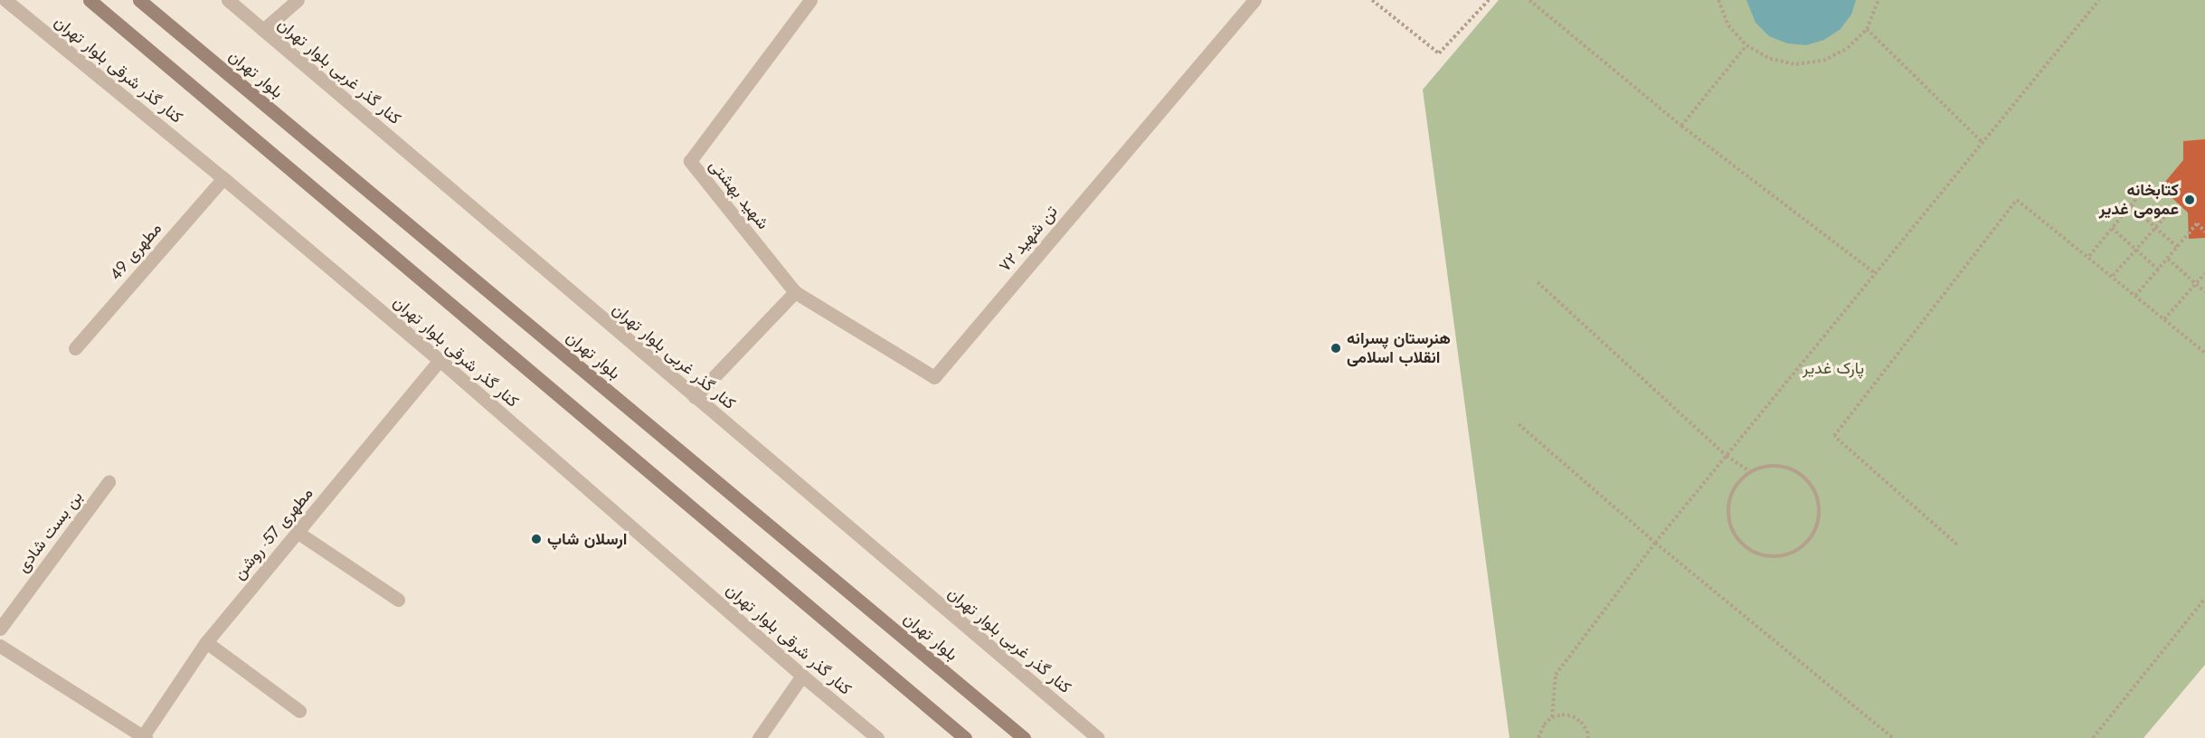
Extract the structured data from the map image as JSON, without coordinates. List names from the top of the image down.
{
  "streets": {
    "main road": ["بلوار تهران"],
    "street": [
      "کنار گذر شرقی بلوار تهران",
      "کنار گذر غربی بلوار تهران",
      "شهید بهشتی",
      "۷۲ تن شهید",
      "مطهری 49",
      "بن بست شادی",
      "مطهری 57- روشن"
    ]
  },
  "crossings": [
    ["کنار گذر شرقی بلوار تهران", "مطهری 49"],
    ["کنار گذر شرقی بلوار تهران", "مطهری 57- روشن"],
    ["شهید بهشتی", "۷۲ تن شهید"]
  ],
  "parks": ["پارک غدیر"],
  "places": ["کتابخانه عمومی غدیر", "هنرستان پسرانه انقلاب اسلامی", "ارسلان شاپ"]
}
